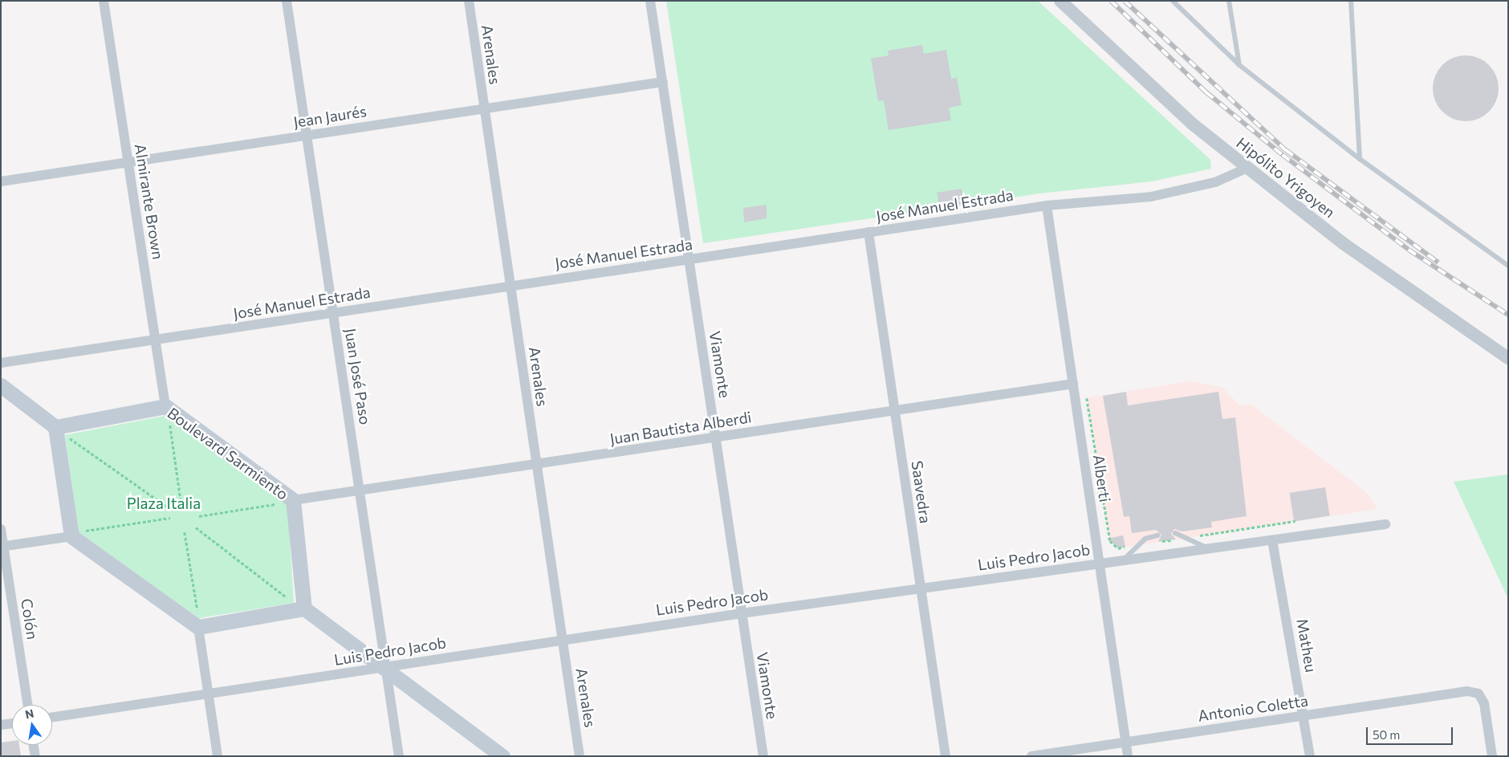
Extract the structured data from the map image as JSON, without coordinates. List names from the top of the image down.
{
  "streets": {
    "main road": ["Boulevard Sarmiento"],
    "street": [
      "Arenales",
      "Jean Jaurés",
      "Hipólito Yrigoyen",
      "Almirante Brown",
      "José Manuel Estrada",
      "Viamonte",
      "Juan José Paso",
      "Juan Bautista Alberdi",
      "Alberti",
      "Saavedra",
      "Luis Pedro Jacob",
      "Colón",
      "Matheu",
      "Antonio Coletta"
    ]
  },
  "crossings": [
    ["Arenales", "Jean Jaurés"],
    ["Arenales", "José Manuel Estrada"],
    ["Arenales", "Juan Bautista Alberdi"],
    ["Arenales", "Luis Pedro Jacob"],
    ["Jean Jaurés", "Almirante Brown"],
    ["Jean Jaurés", "Viamonte"],
    ["Jean Jaurés", "Juan José Paso"],
    ["Hipólito Yrigoyen", "José Manuel Estrada"],
    ["Almirante Brown", "José Manuel Estrada"],
    ["Almirante Brown", "Boulevard Sarmiento"],
    ["José Manuel Estrada", "Viamonte"],
    ["José Manuel Estrada", "Juan José Paso"],
    ["José Manuel Estrada", "Alberti"],
    ["José Manuel Estrada", "Saavedra"],
    ["Viamonte", "Juan Bautista Alberdi"],
    ["Viamonte", "Luis Pedro Jacob"],
    ["Juan José Paso", "Juan Bautista Alberdi"],
    ["Juan José Paso", "Luis Pedro Jacob"],
    ["Juan Bautista Alberdi", "Boulevard Sarmiento"],
    ["Juan Bautista Alberdi", "Alberti"],
    ["Juan Bautista Alberdi", "Saavedra"],
    ["Alberti", "Luis Pedro Jacob"],
    ["Alberti", "Antonio Coletta"],
    ["Saavedra", "Luis Pedro Jacob"],
    ["Luis Pedro Jacob", "Matheu"],
    ["Matheu", "Antonio Coletta"]
  ],
  "parks": ["Plaza Italia"],
  "scale_bar": "50 m",
  "north": "top"
}
